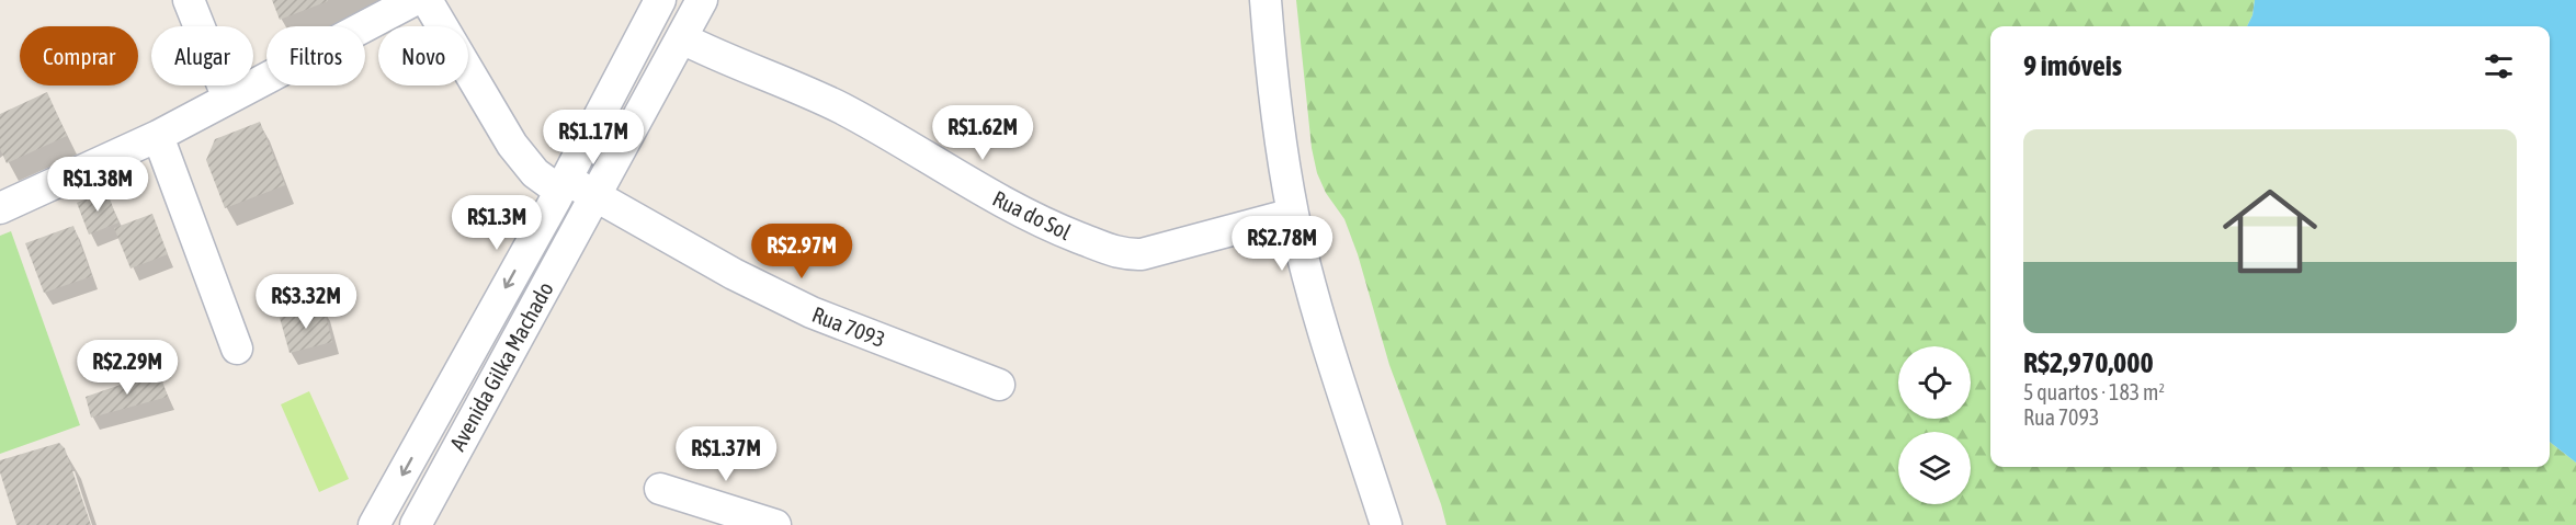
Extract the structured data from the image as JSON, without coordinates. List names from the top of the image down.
{
  "streets": {
    "street": ["Rua do Sol", "Rua 7093", "Avenida Gilka Machado"]
  },
  "crossings": [
    ["Rua do Sol", "Avenida Gilka Machado"],
    ["Rua 7093", "Avenida Gilka Machado"]
  ],
  "page": {
    "chip": [
      "Comprar",
      "Alugar",
      "Filtros",
      "Novo"
    ],
    "heading": "9 imóveis",
    "price": [
      "R$1.62M",
      "R$1.17M",
      "R$1.38M",
      "R$1.3M",
      "R$2.78M",
      "R$2.97M",
      "R$3.32M",
      "R$2.29M",
      "R$1.37M"
    ],
    "list": [
      {
        "name": "R$2,970,000",
        "note": "5 quartos · 183 m² · Rua 7093"
      }
    ]
  }
}
